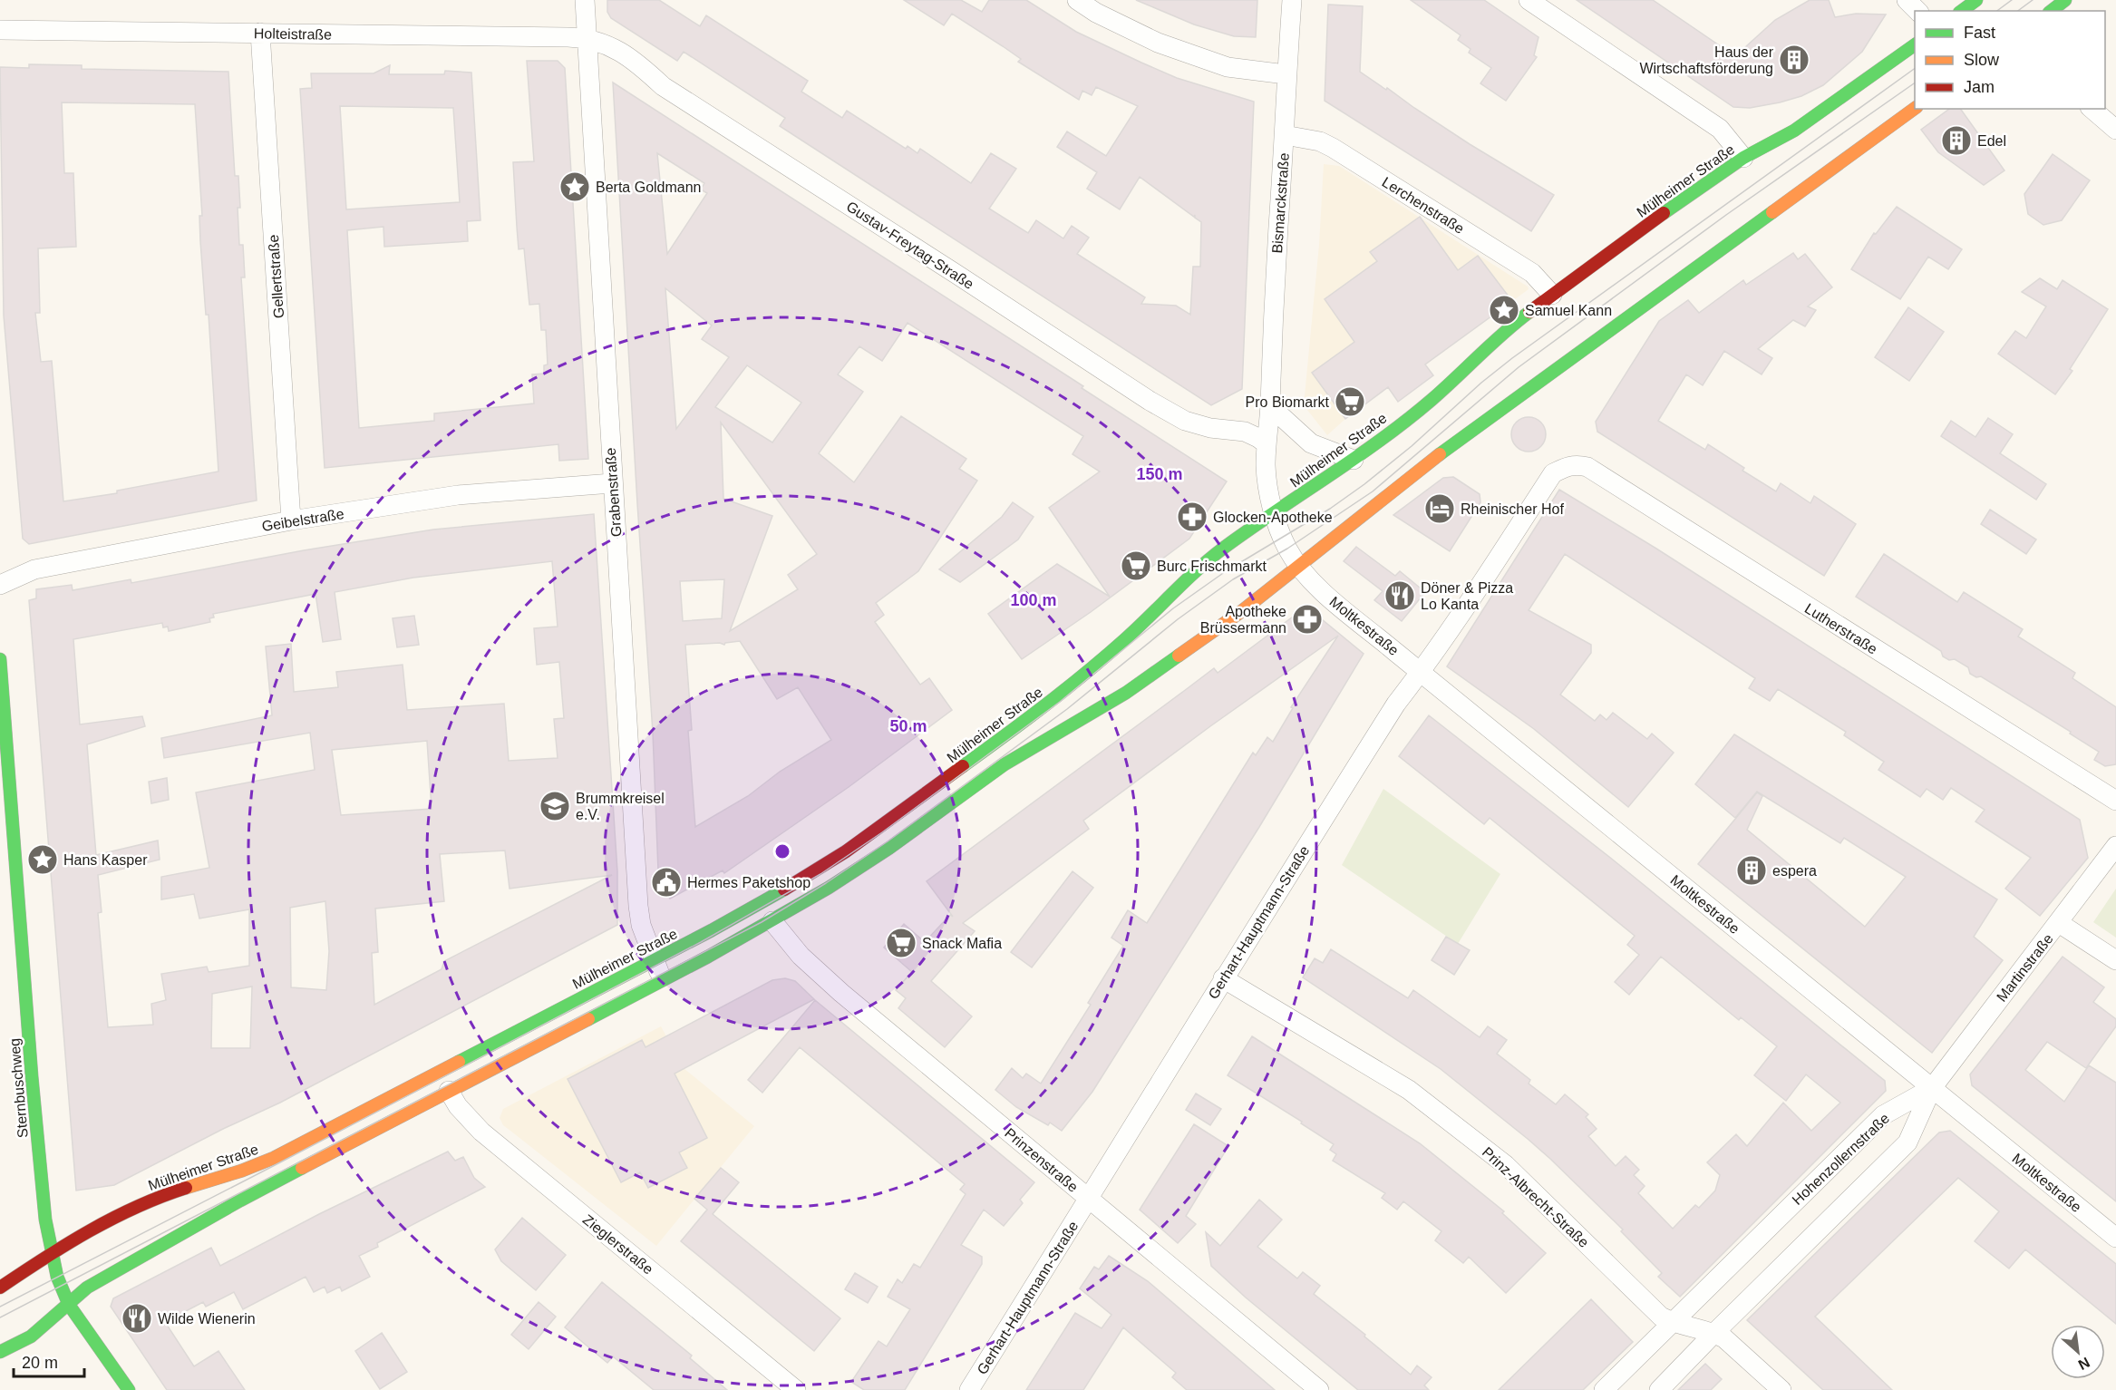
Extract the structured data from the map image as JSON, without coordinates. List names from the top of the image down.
{
  "streets": {
    "main road": ["Mülheimer Straße", "Sternbuschweg"],
    "street": [
      "Holteistraße",
      "Bismarckstraße",
      "Lerchenstraße",
      "Gustav-Freytag-Straße",
      "Gellertstraße",
      "Grabenstraße",
      "Geibelstraße",
      "Moltkestraße",
      "Lutherstraße",
      "Gerhart-Hauptmann-Straße",
      "Martinstraße",
      "Hohenzollernstraße",
      "Prinzenstraße",
      "Prinz-Albrecht-Straße",
      "Zieglerstraße"
    ]
  },
  "crossings": [
    ["Holteistraße", "Gustav-Freytag-Straße"],
    ["Holteistraße", "Gellertstraße"],
    ["Holteistraße", "Grabenstraße"],
    ["Mülheimer Straße", "Bismarckstraße"],
    ["Mülheimer Straße", "Lerchenstraße"],
    ["Mülheimer Straße", "Grabenstraße"],
    ["Mülheimer Straße", "Sternbuschweg"],
    ["Bismarckstraße", "Lerchenstraße"],
    ["Bismarckstraße", "Gustav-Freytag-Straße"],
    ["Bismarckstraße", "Moltkestraße"],
    ["Gustav-Freytag-Straße", "Grabenstraße"],
    ["Gellertstraße", "Geibelstraße"],
    ["Grabenstraße", "Geibelstraße"],
    ["Moltkestraße", "Gerhart-Hauptmann-Straße"],
    ["Moltkestraße", "Martinstraße"],
    ["Moltkestraße", "Hohenzollernstraße"],
    ["Lutherstraße", "Gerhart-Hauptmann-Straße"],
    ["Gerhart-Hauptmann-Straße", "Prinzenstraße"],
    ["Gerhart-Hauptmann-Straße", "Prinz-Albrecht-Straße"],
    ["Martinstraße", "Hohenzollernstraße"],
    ["Hohenzollernstraße", "Prinz-Albrecht-Straße"]
  ],
  "places": {
    "building": ["Haus der Wirtschaftsförderung", "Edel", "espera"],
    "place": ["Berta Goldmann", "Samuel Kann", "Hans Kasper"],
    "supermarket": ["Pro Biomarkt", "Burc Frischmarkt", "Snack Mafia"],
    "hotel": ["Rheinischer Hof"],
    "pharmacy": ["Glocken-Apotheke", "Apotheke Brüssermann"],
    "restaurant": ["Döner & Pizza Lo Kanta", "Wilde Wienerin"],
    "school or university": ["Brummkreisel e.V."],
    "public building": ["Hermes Paketshop"]
  },
  "legend": ["Fast", "Slow", "Jam"],
  "scale_bar": "20 m",
  "north": "bottom right",
  "rings": ["150 m", "100 m", "50 m"]
}
